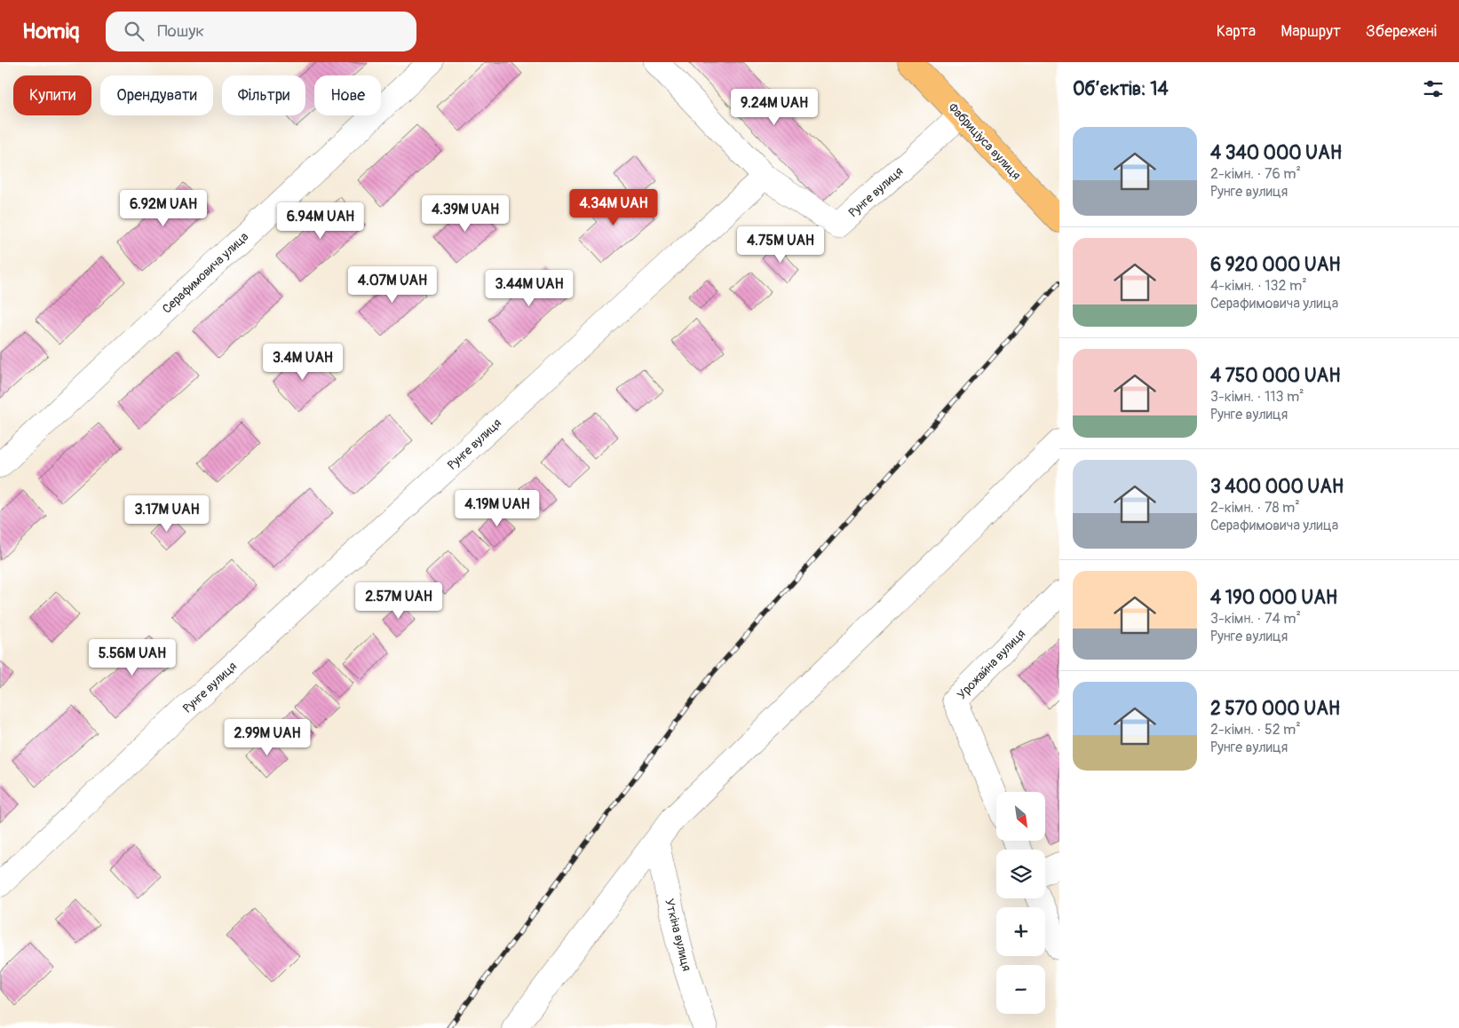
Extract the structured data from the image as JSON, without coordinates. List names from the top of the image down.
{
  "streets": {
    "main road": ["Фабриціуса вулиця"],
    "street": [
      "Рунге вулиця",
      "Серафимовича улица",
      "Урожайна вулиця",
      "Уткiна вулиця"
    ]
  },
  "crossings": [
    ["Фабриціуса вулиця", "Рунге вулиця"]
  ],
  "north": "bottom right",
  "page": {
    "header": "Homiq",
    "search": "Пошук",
    "nav": ["Карта", "Маршрут", "Збережені"],
    "heading": "Об’єктів: 14",
    "chip": [
      "Купити",
      "Орендувати",
      "Фільтри",
      "Нове"
    ],
    "price": [
      "9.24M UAH",
      "4.34M UAH",
      "6.92M UAH",
      "4.39M UAH",
      "6.94M UAH",
      "4.75M UAH",
      "4.07M UAH",
      "3.44M UAH",
      "3.4M UAH",
      "4.19M UAH",
      "3.17M UAH",
      "2.57M UAH",
      "5.56M UAH",
      "2.99M UAH"
    ],
    "list": [
      {
        "name": "4 340 000 UAH",
        "note": "2-кімн. · 76 m² · Рунге вулиця"
      },
      {
        "name": "6 920 000 UAH",
        "note": "4-кімн. · 132 m² · Серафимовича улица"
      },
      {
        "name": "4 750 000 UAH",
        "note": "3-кімн. · 113 m² · Рунге вулиця"
      },
      {
        "name": "3 400 000 UAH",
        "note": "2-кімн. · 78 m² · Серафимовича улица"
      },
      {
        "name": "4 190 000 UAH",
        "note": "3-кімн. · 74 m² · Рунге вулиця"
      },
      {
        "name": "2 570 000 UAH",
        "note": "2-кімн. · 52 m² · Рунге вулиця"
      }
    ],
    "map_buttons": ["+", "−"]
  }
}
